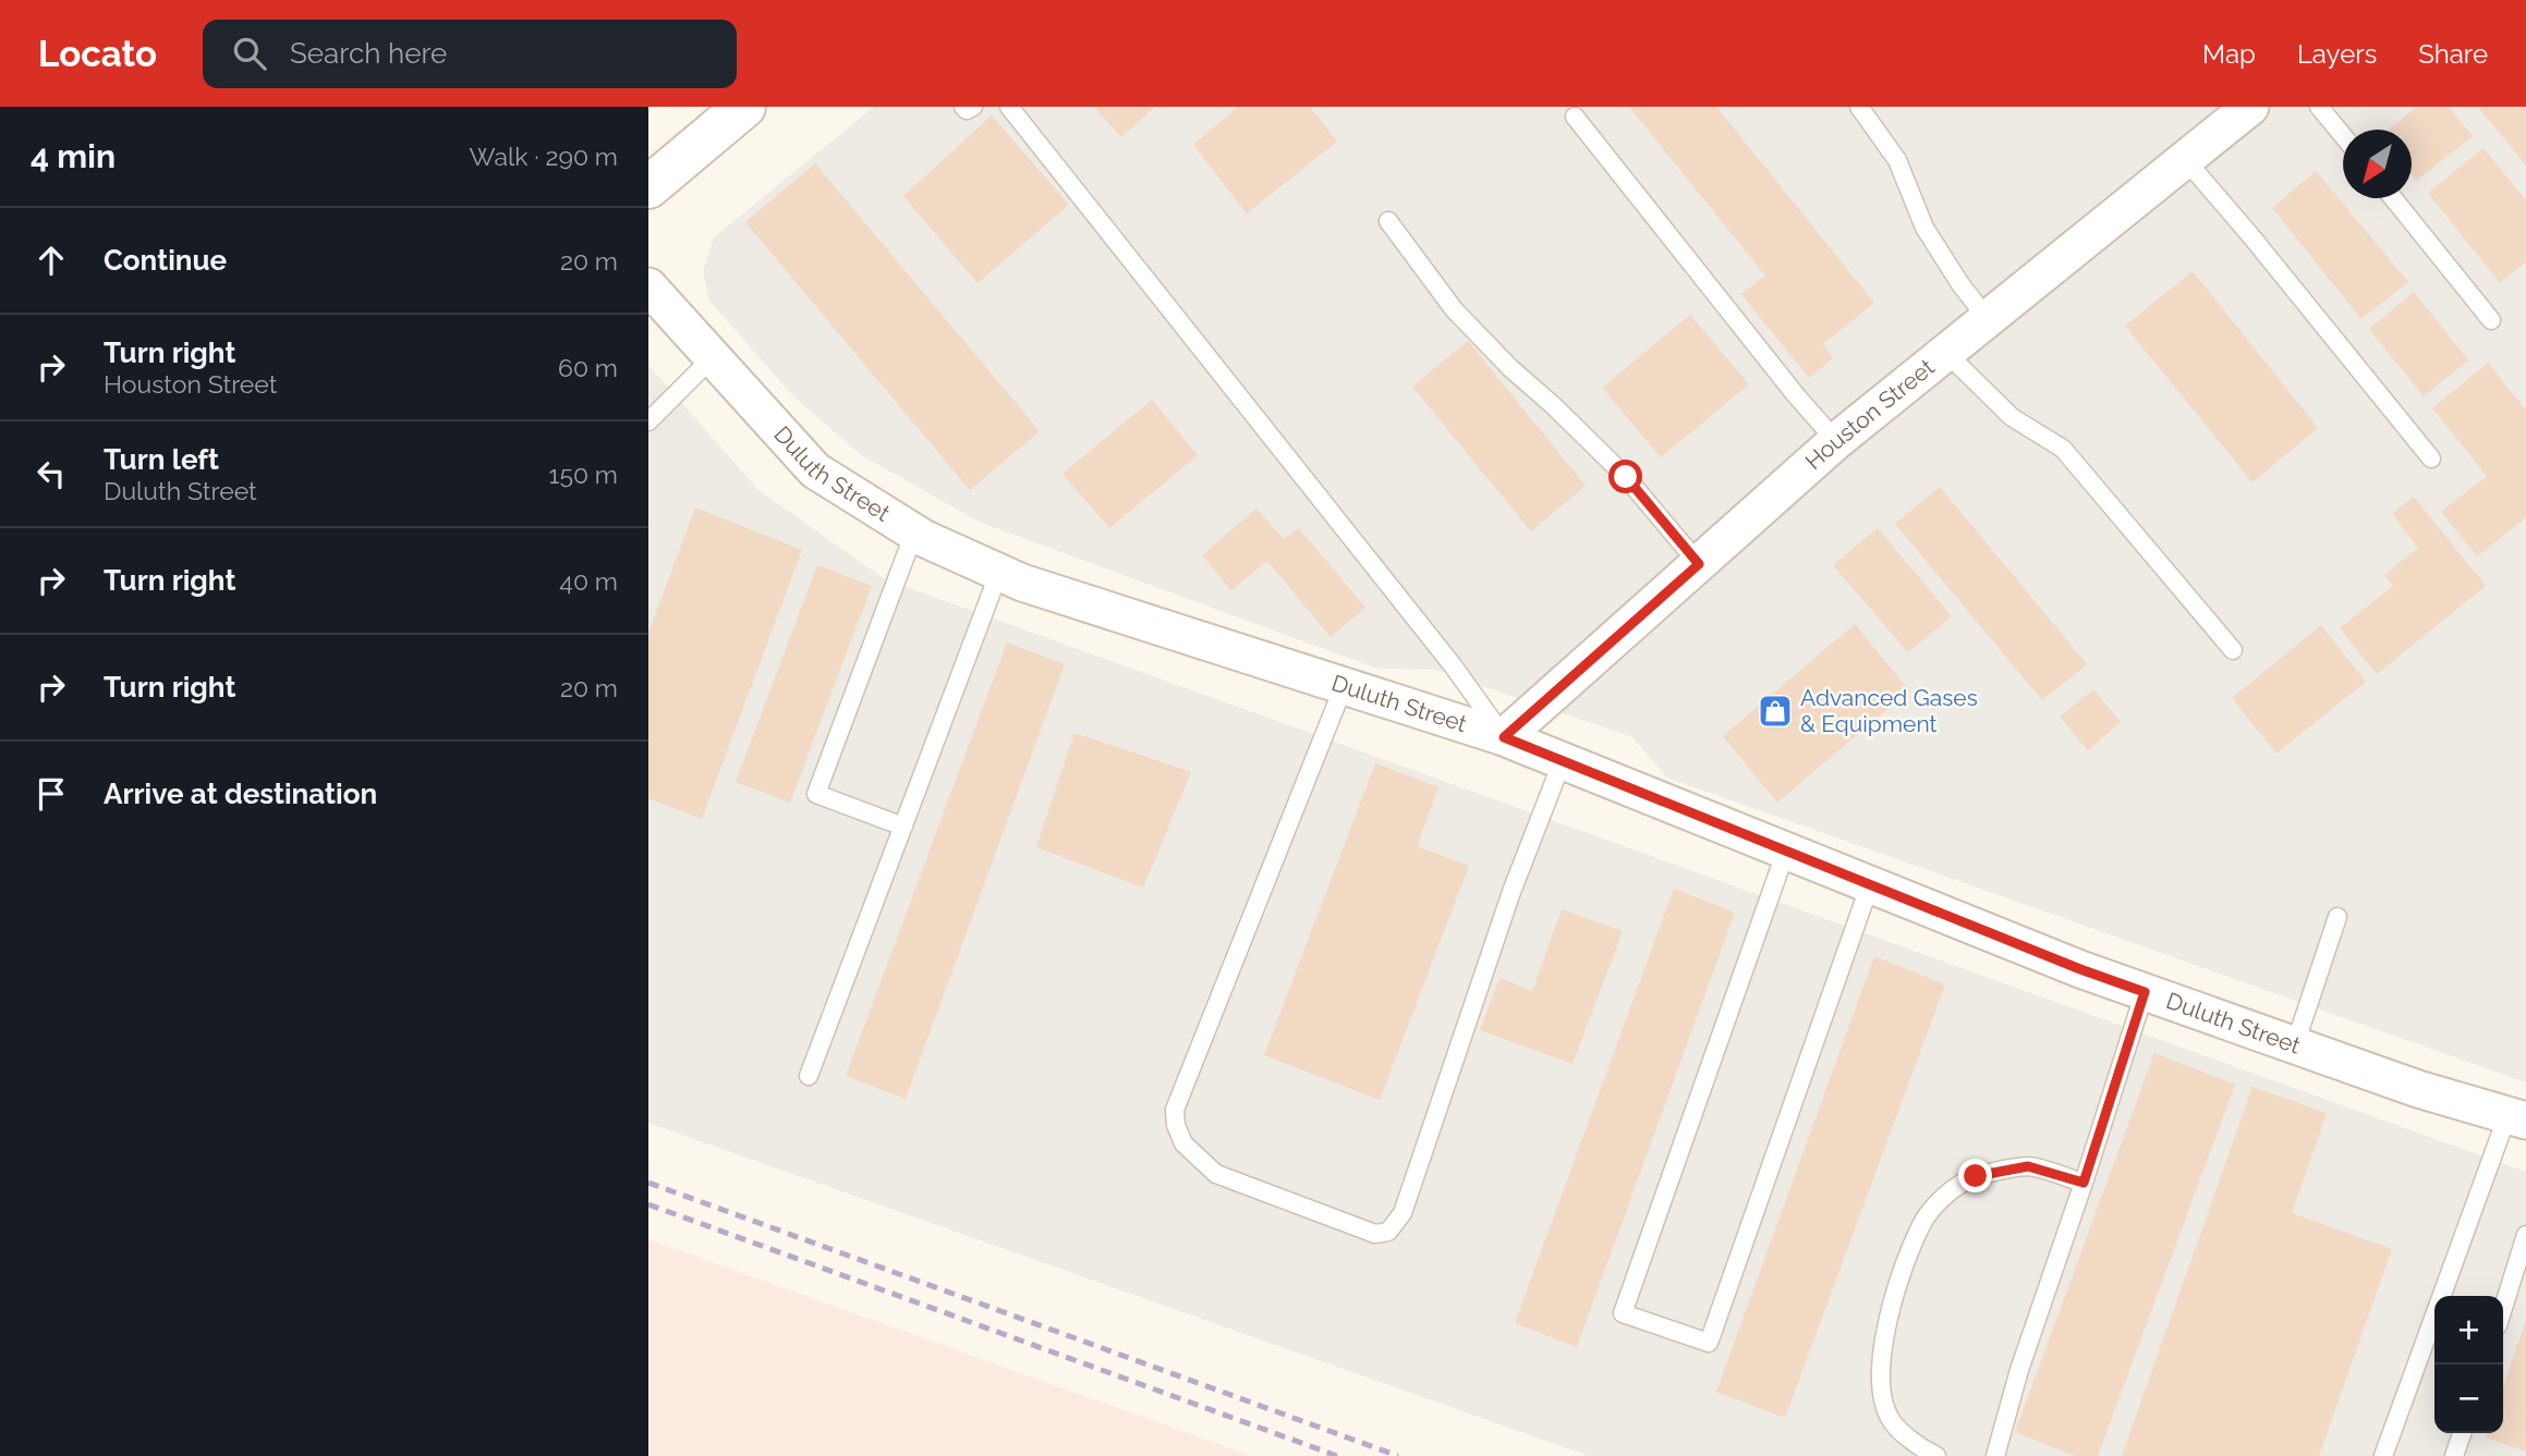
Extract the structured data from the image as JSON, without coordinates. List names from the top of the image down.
{
  "streets": {
    "street": ["Houston Street", "Duluth Street"]
  },
  "crossings": [
    ["Houston Street", "Duluth Street"]
  ],
  "places": {
    "shop": ["Advanced Gases & Equipment"]
  },
  "north": "bottom left",
  "page": {
    "header": "Locato",
    "search": "Search here",
    "nav": ["Map", "Layers", "Share"],
    "heading": ["4 min", "Walk · 290 m"],
    "list": [
      ["Continue", "20 m"],
      ["Turn right", "Houston Street", "60 m"],
      ["Turn left", "Duluth Street", "150 m"],
      ["Turn right", "40 m"],
      ["Turn right", "20 m"],
      "Arrive at destination"
    ],
    "map_buttons": ["+", "−"]
  }
}
